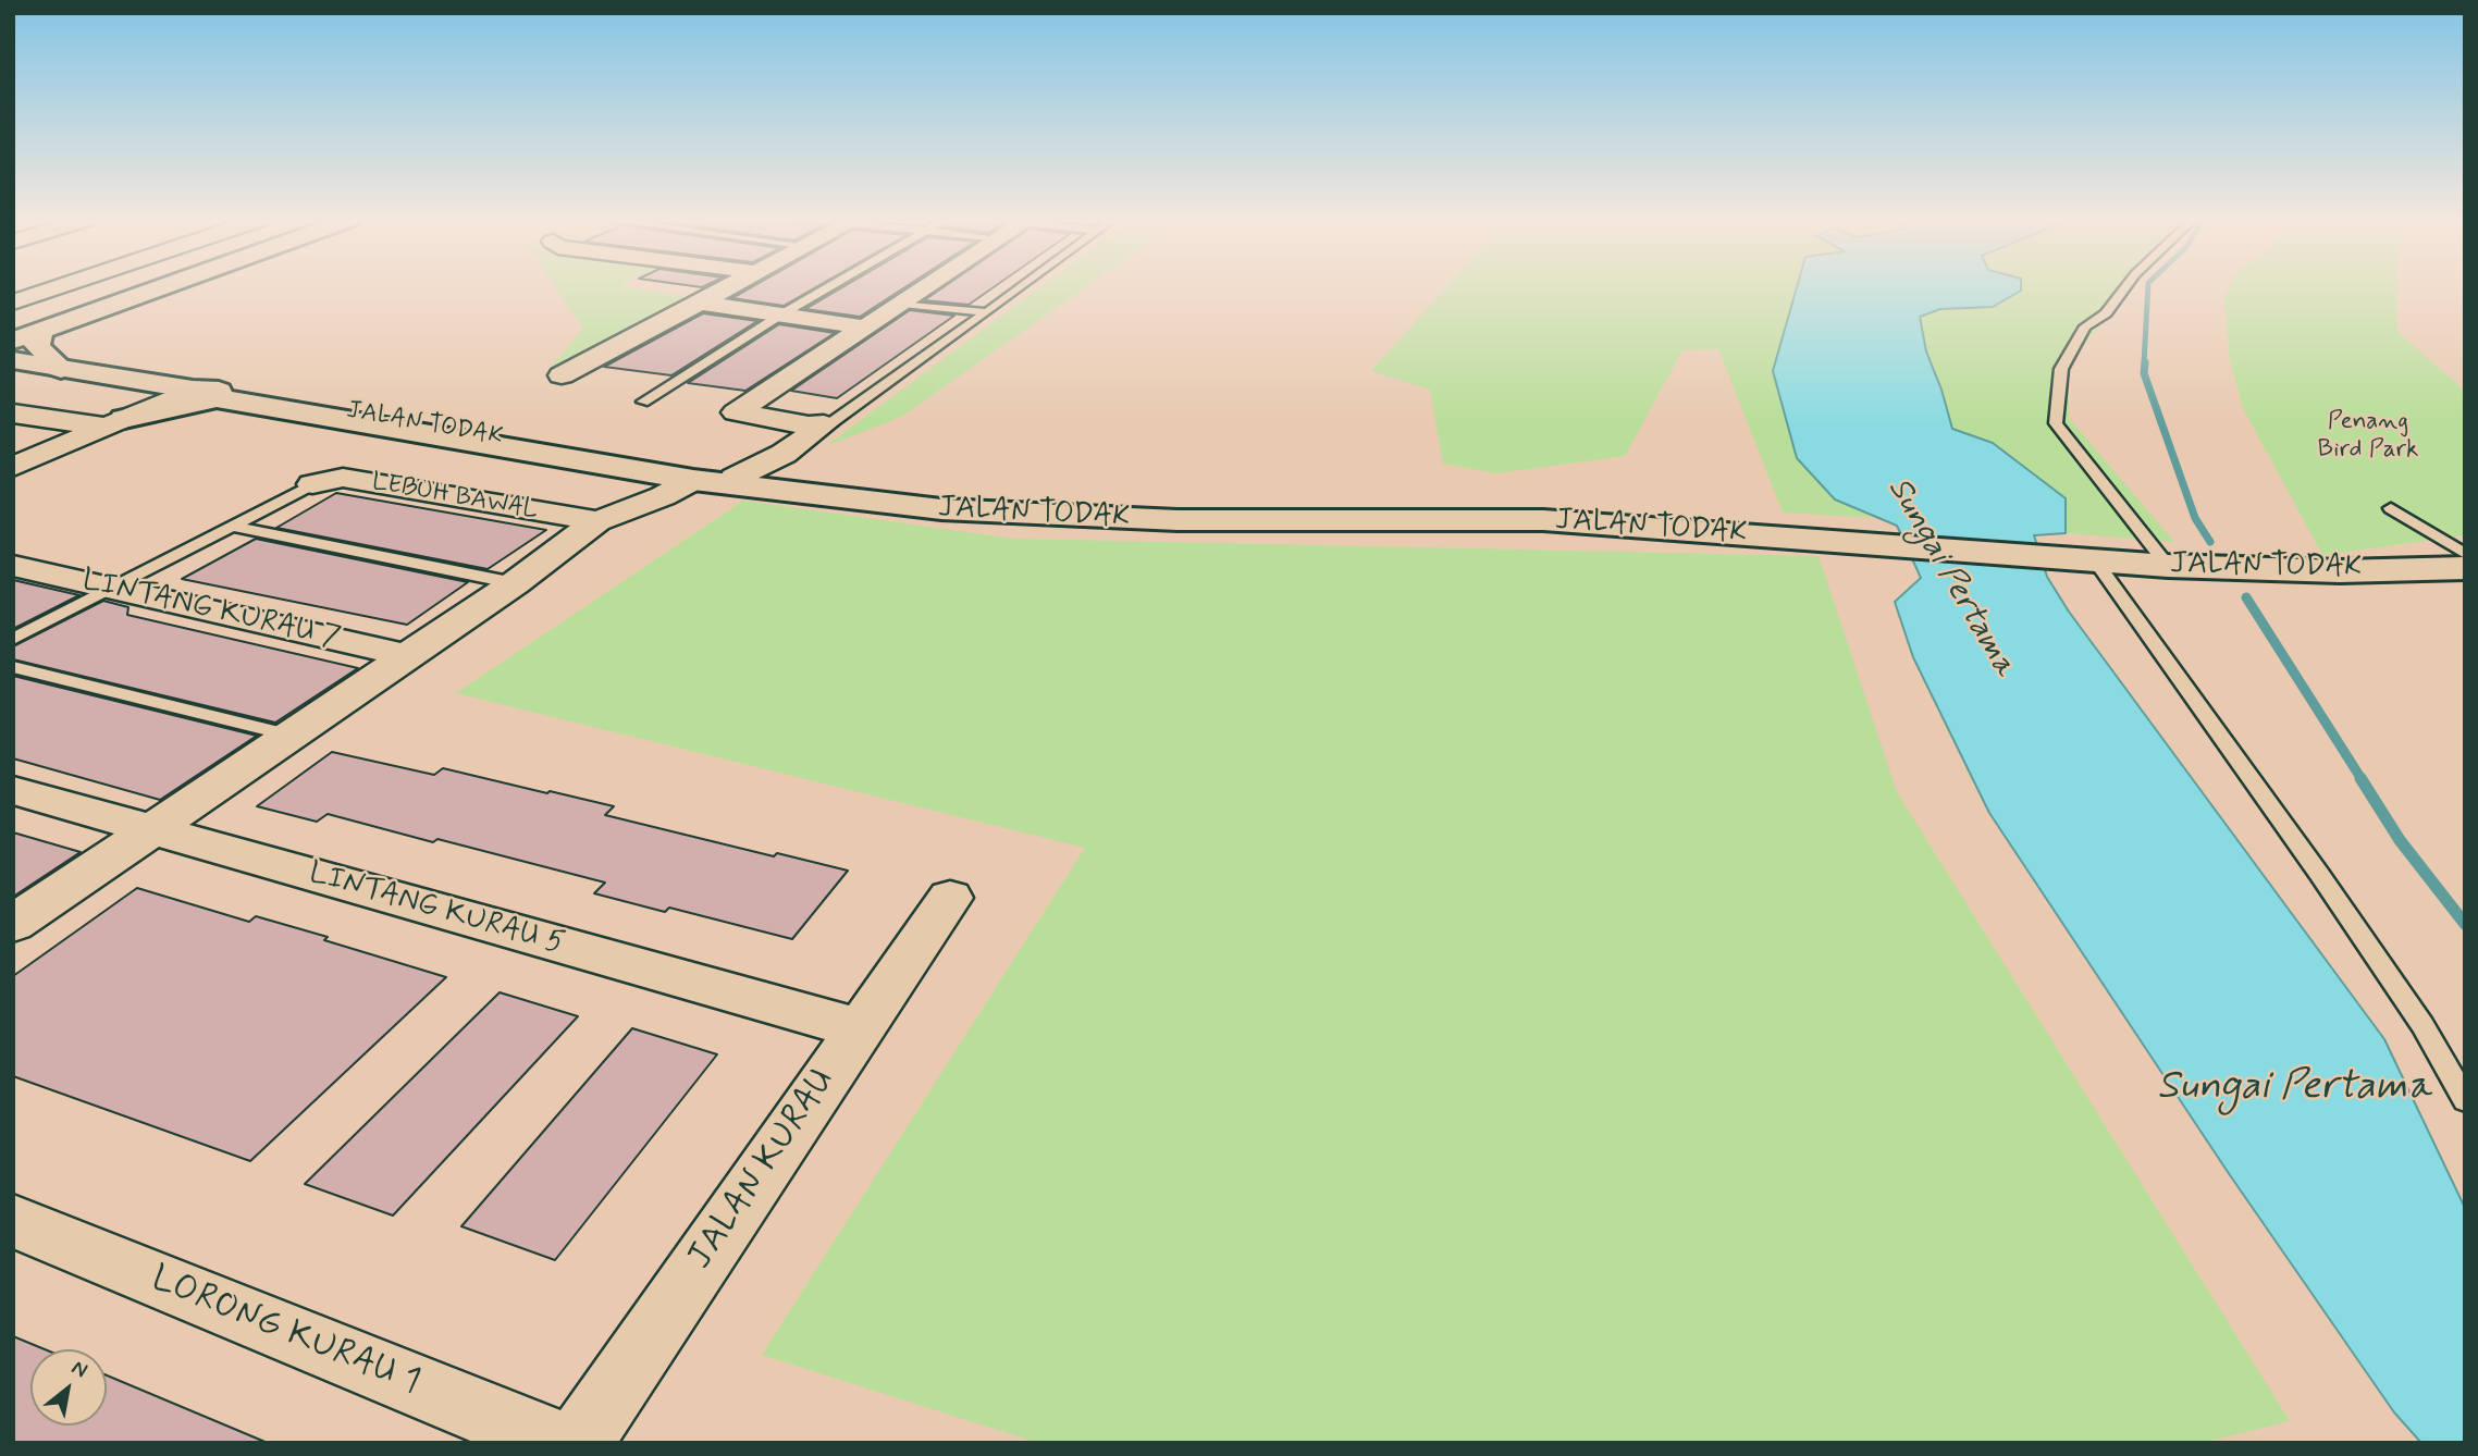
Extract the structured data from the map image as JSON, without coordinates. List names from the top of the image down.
{
  "streets": {
    "main road": ["JALAN TODAK"],
    "street": [
      "LEBUH BAWAL",
      "LINTANG KURAU 7",
      "LINTANG KURAU 5",
      "JALAN KURAU",
      "LORONG KURAU 1"
    ]
  },
  "crossings": [
    ["LINTANG KURAU 5", "JALAN KURAU"]
  ],
  "water": ["Sungai Pertama"],
  "parks": ["Penang Bird Park"],
  "north": "top right"
}
